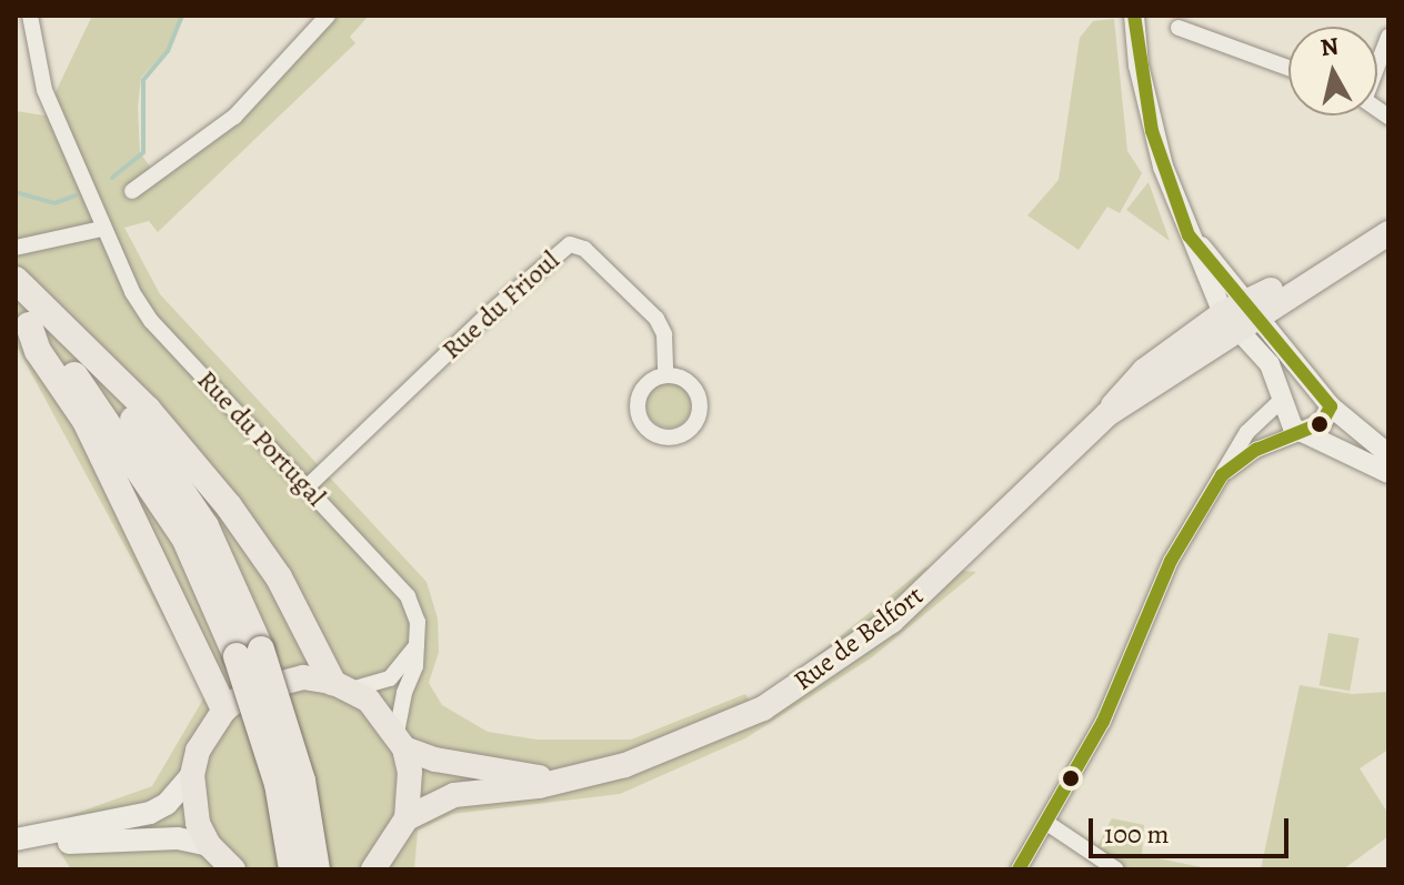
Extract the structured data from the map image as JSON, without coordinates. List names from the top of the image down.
{
  "streets": {
    "main road": ["Rue de Belfort"],
    "street": ["Rue du Frioul", "Rue du Portugal"]
  },
  "crossings": [
    ["Rue du Frioul", "Rue du Portugal"],
    ["Rue du Portugal", "Rue de Belfort"]
  ],
  "scale_bar": "100 m",
  "north": "top"
}
